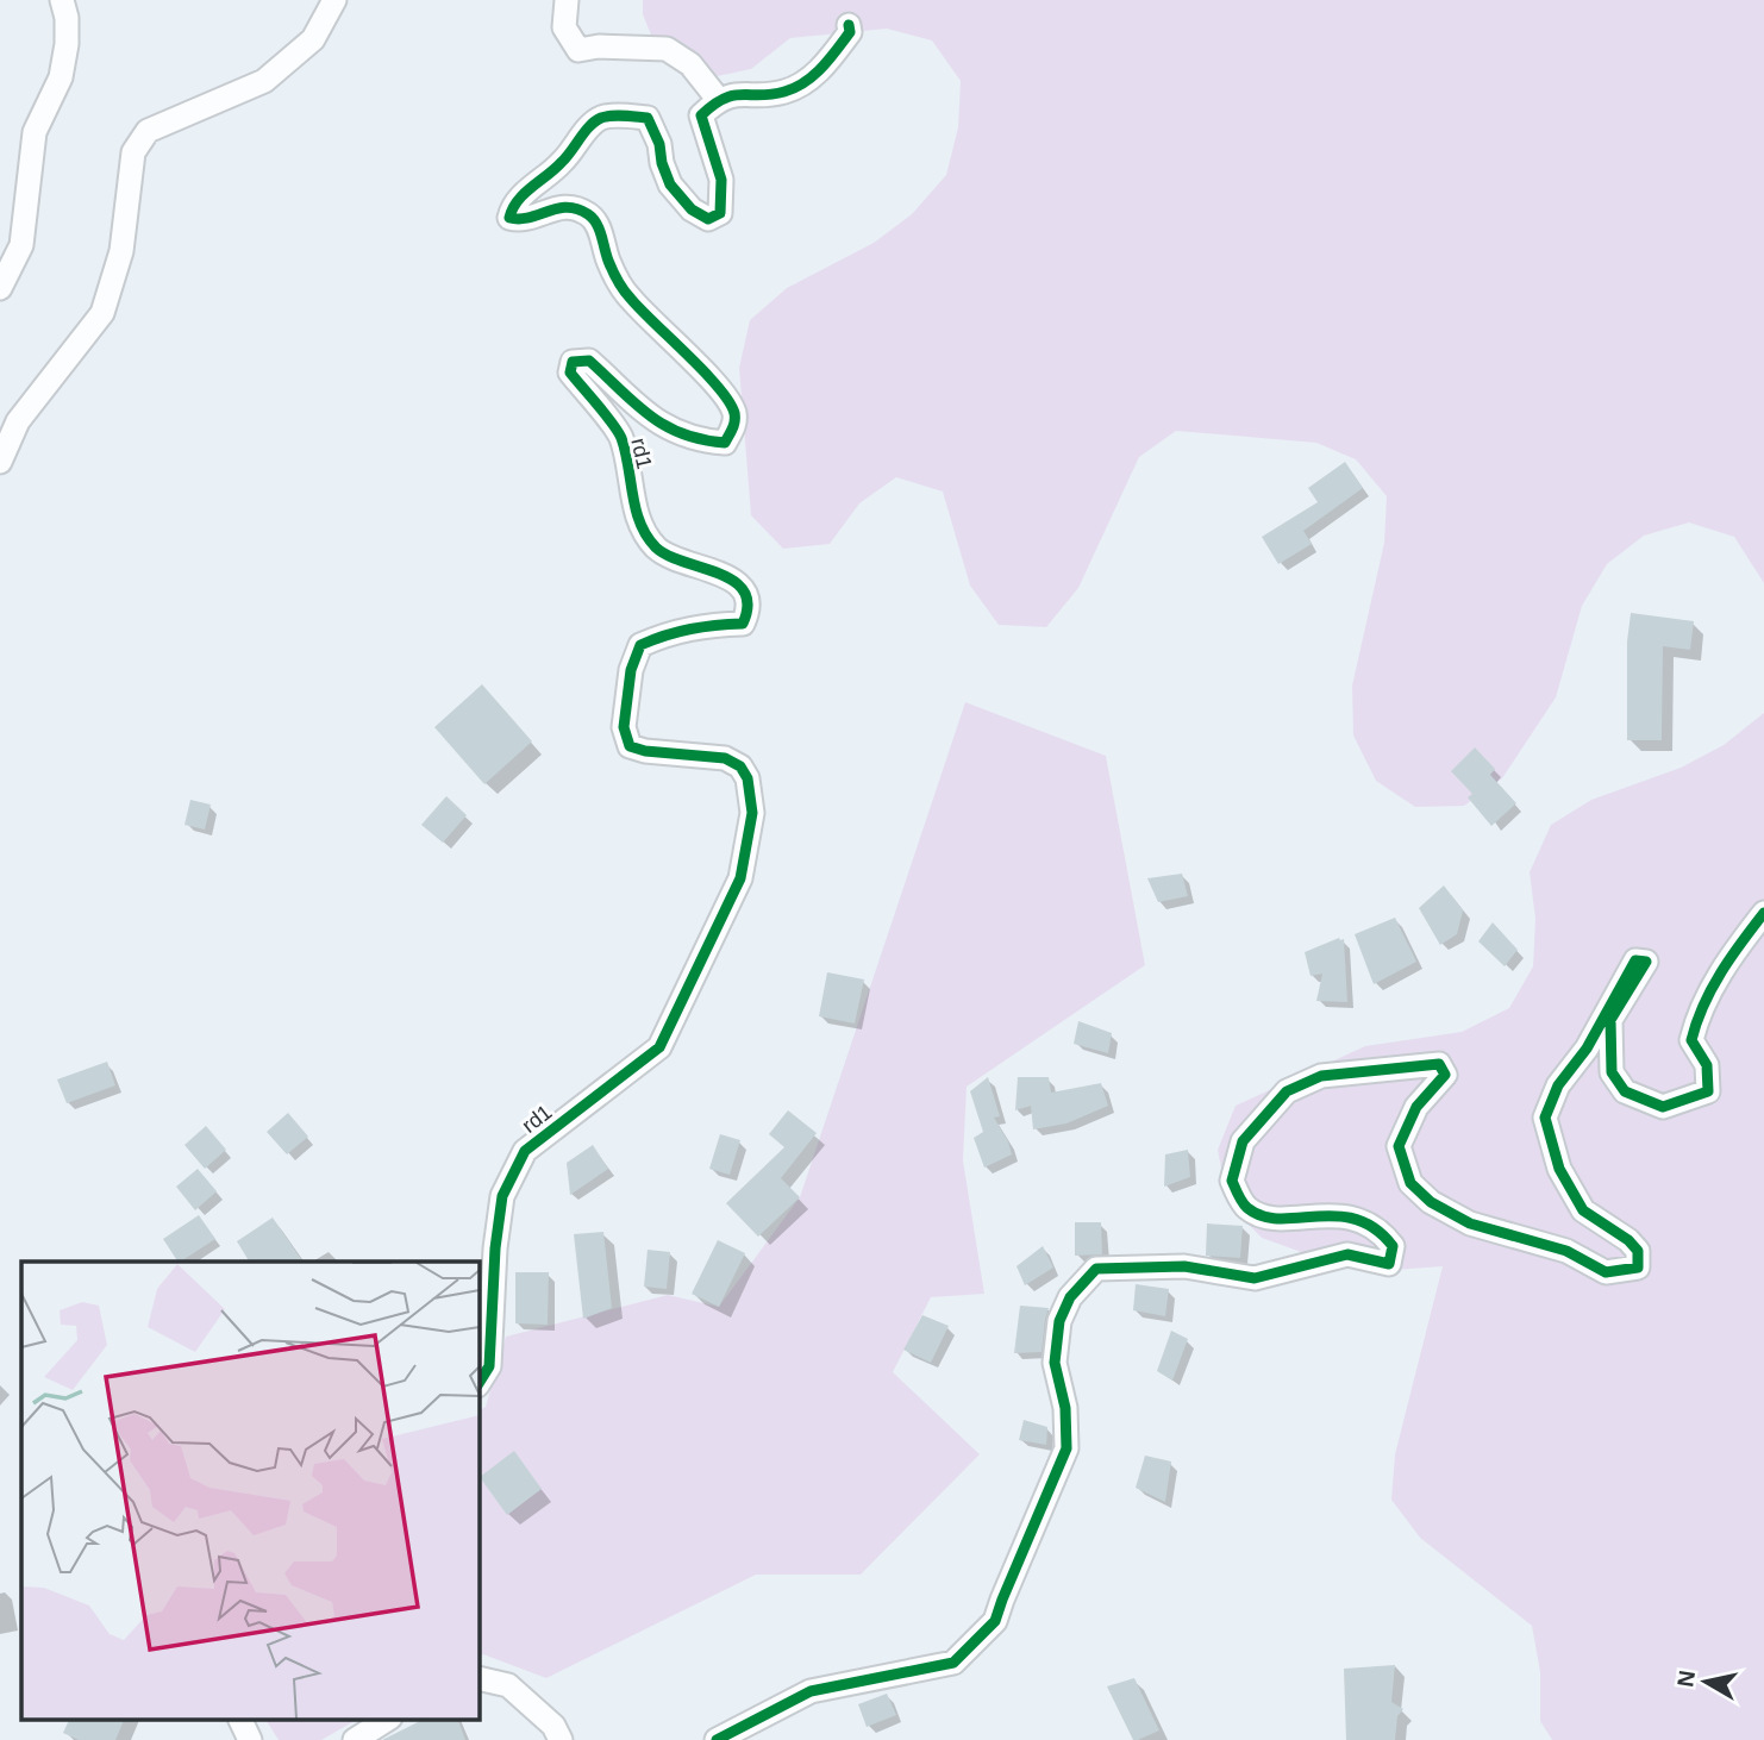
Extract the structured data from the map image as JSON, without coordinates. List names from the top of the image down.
{
  "streets": {
    "street": ["rd1"]
  },
  "north": "left"
}
